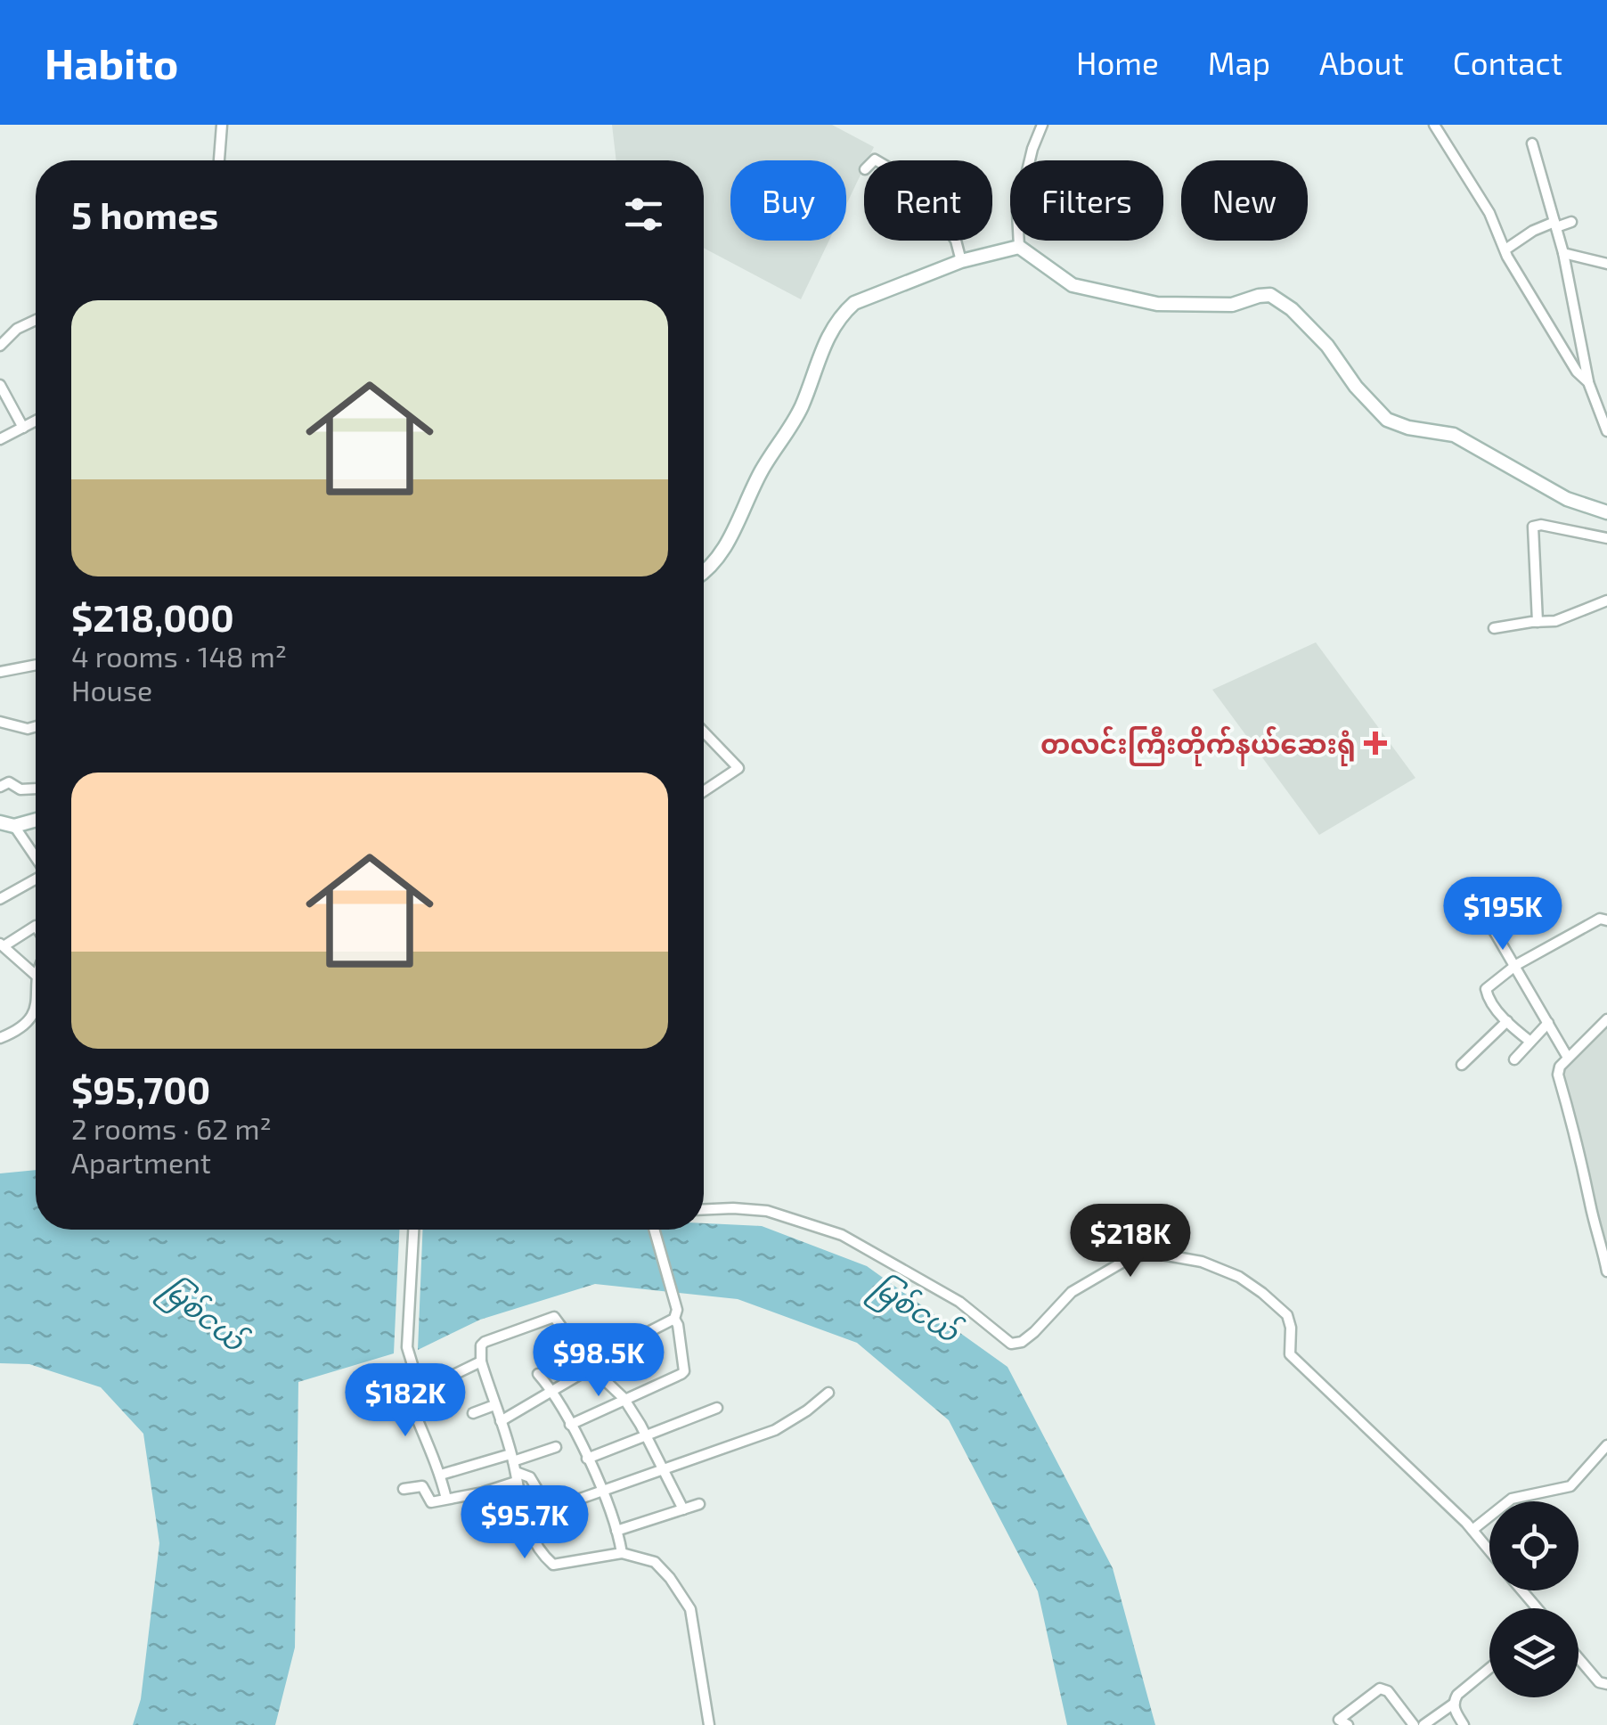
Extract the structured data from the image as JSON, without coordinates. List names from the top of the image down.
{
  "water": ["မြစ်ငယ်"],
  "places": {
    "health": ["တလင်းကြီးတိုက်နယ်ဆေးရုံ"]
  },
  "page": {
    "header": "Habito",
    "nav": [
      "Home",
      "Map",
      "About",
      "Contact"
    ],
    "chip": [
      "Buy",
      "Rent",
      "Filters",
      "New"
    ],
    "heading": "5 homes",
    "list": [
      {
        "name": "$218,000",
        "note": "4 rooms · 148 m² · House"
      },
      {
        "name": "$95,700",
        "note": "2 rooms · 62 m² · Apartment"
      }
    ],
    "price": [
      "$195K",
      "$218K",
      "$98.5K",
      "$182K",
      "$95.7K"
    ]
  }
}
